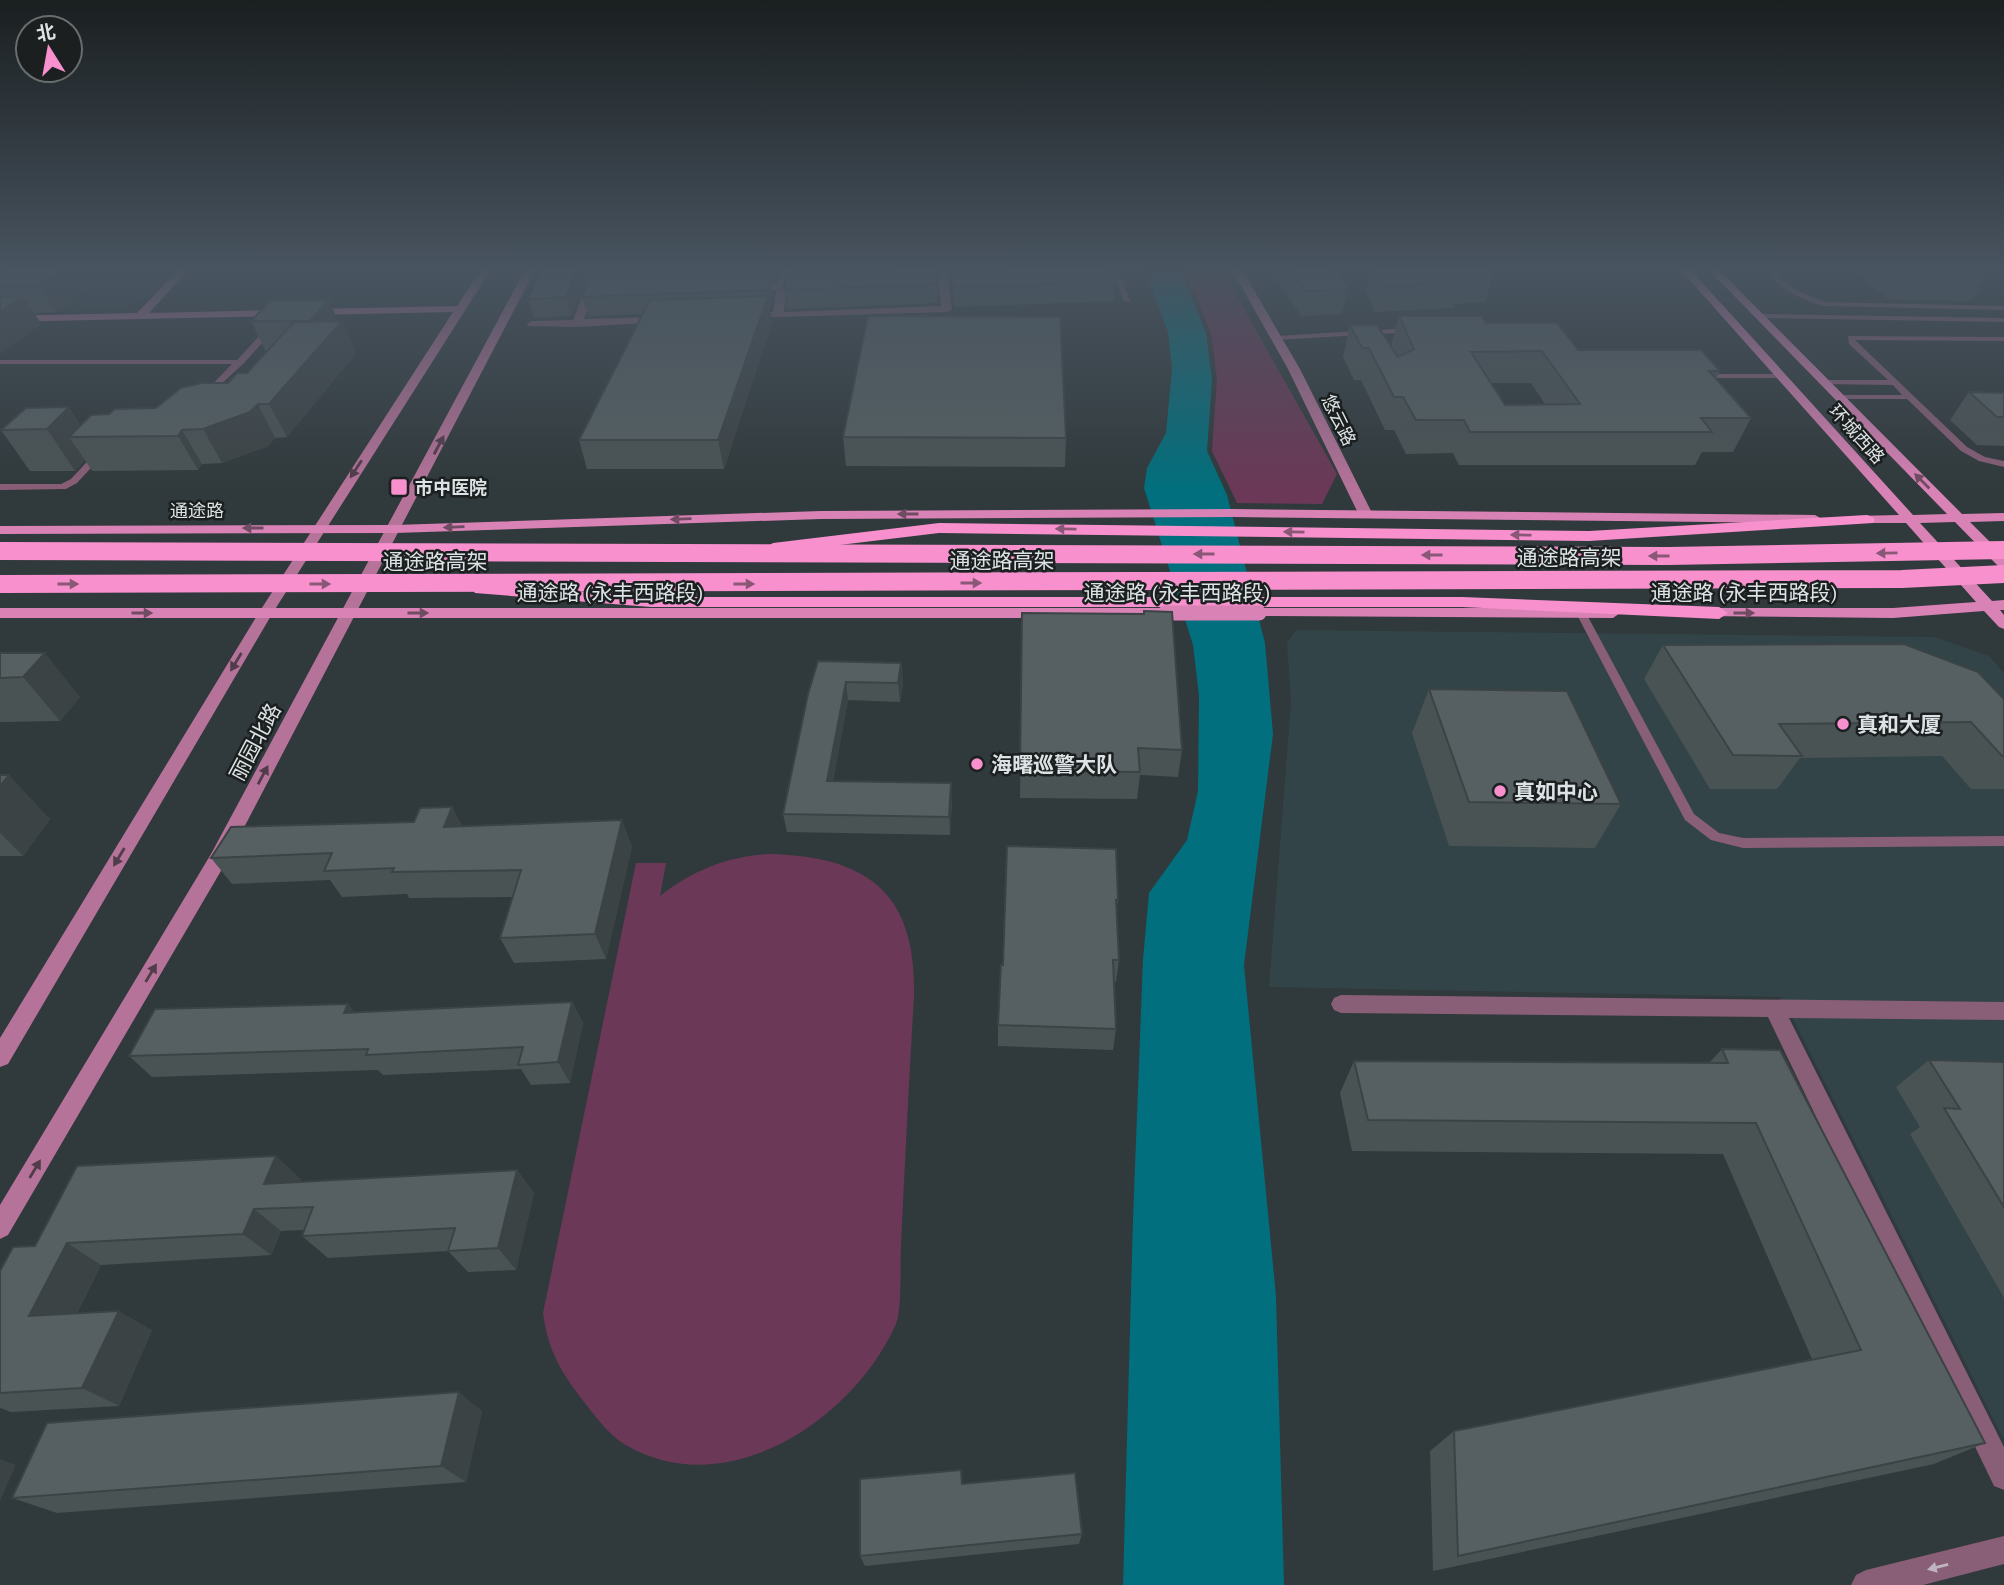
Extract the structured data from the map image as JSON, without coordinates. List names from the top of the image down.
{
  "streets": {
    "highway": ["通途路高架"],
    "main road": [
      "悠云路",
      "环城西路",
      "通途路",
      "通途路 (永丰西路段)",
      "丽园北路"
    ]
  },
  "crossings": [
    ["环城西路", "通途路 (永丰西路段)"],
    ["通途路", "丽园北路"],
    ["通途路 (永丰西路段)", "丽园北路"]
  ],
  "places": {
    "transit": ["市中医院"],
    "other": ["真和大厦", "海曙巡警大队", "真如中心"]
  },
  "north": "top"
}
